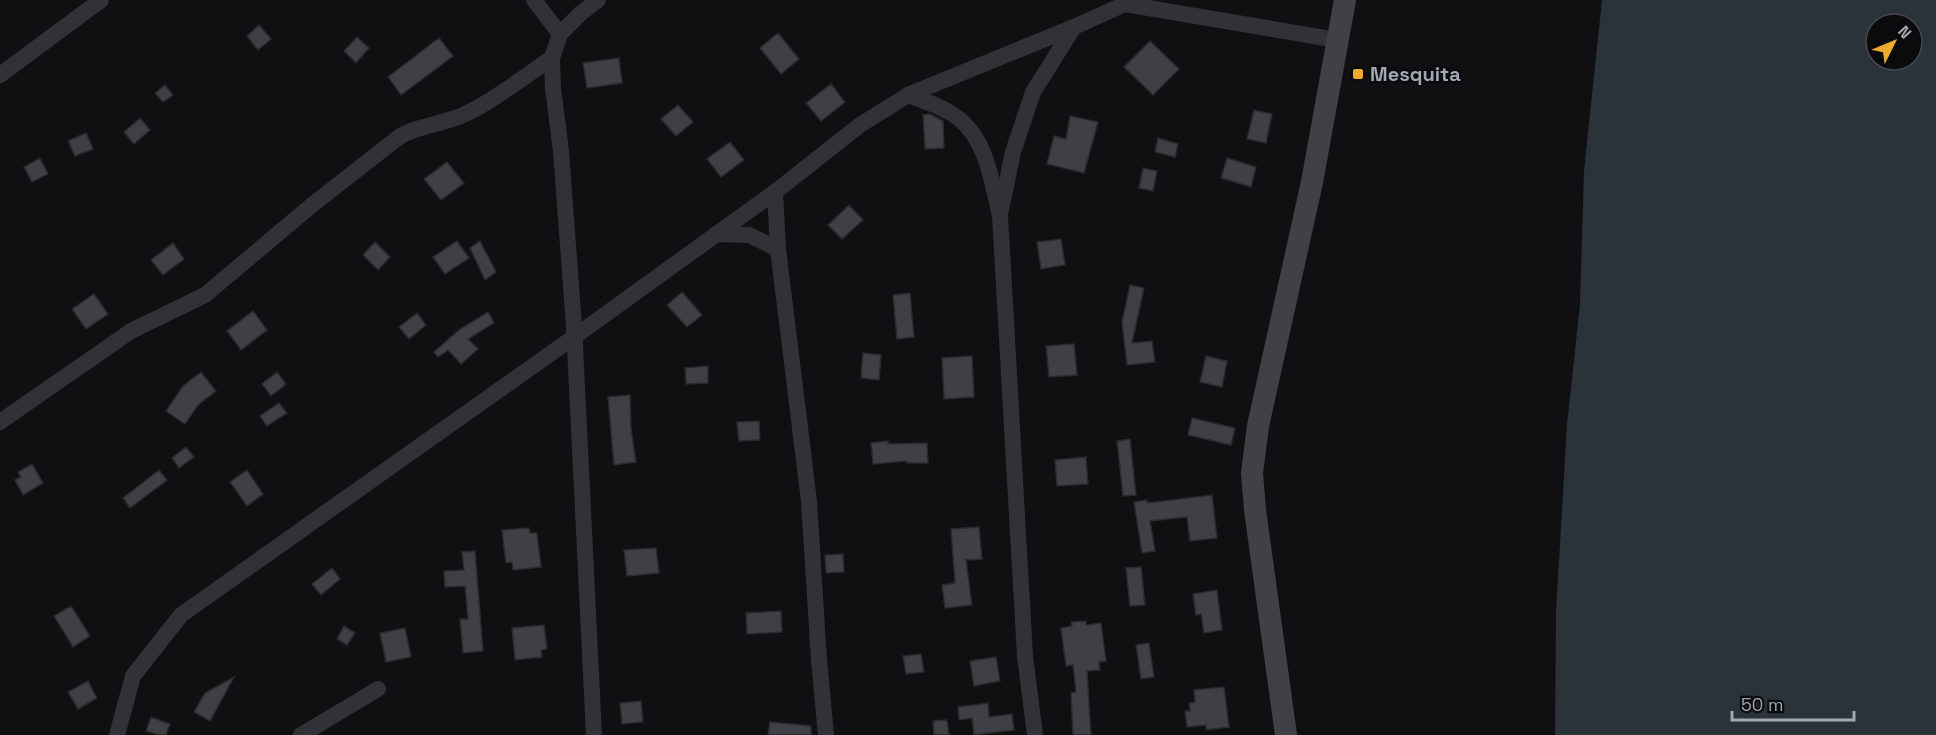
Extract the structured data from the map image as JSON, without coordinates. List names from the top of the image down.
{
  "places": {
    "transit": ["Mesquita"]
  },
  "scale_bar": "50 m",
  "north": "top right"
}
